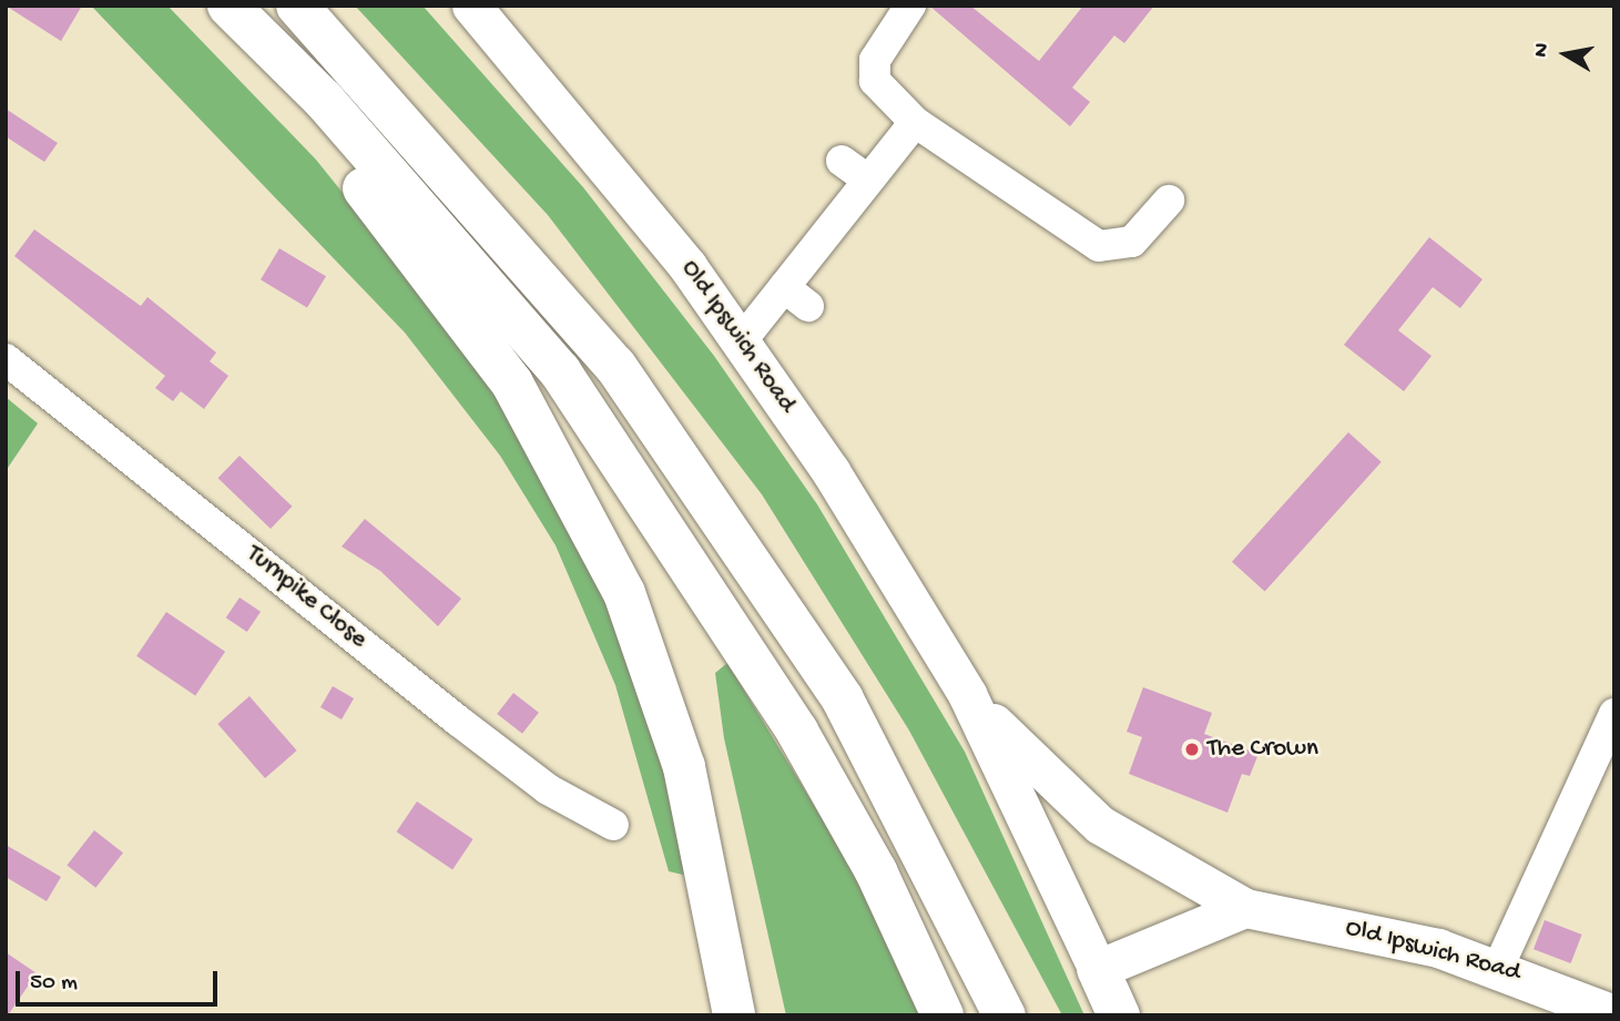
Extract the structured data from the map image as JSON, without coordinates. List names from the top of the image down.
{
  "streets": {
    "street": ["Old Ipswich Road", "Turnpike Close"]
  },
  "places": ["The Crown"],
  "scale_bar": "50 m",
  "north": "left"
}
